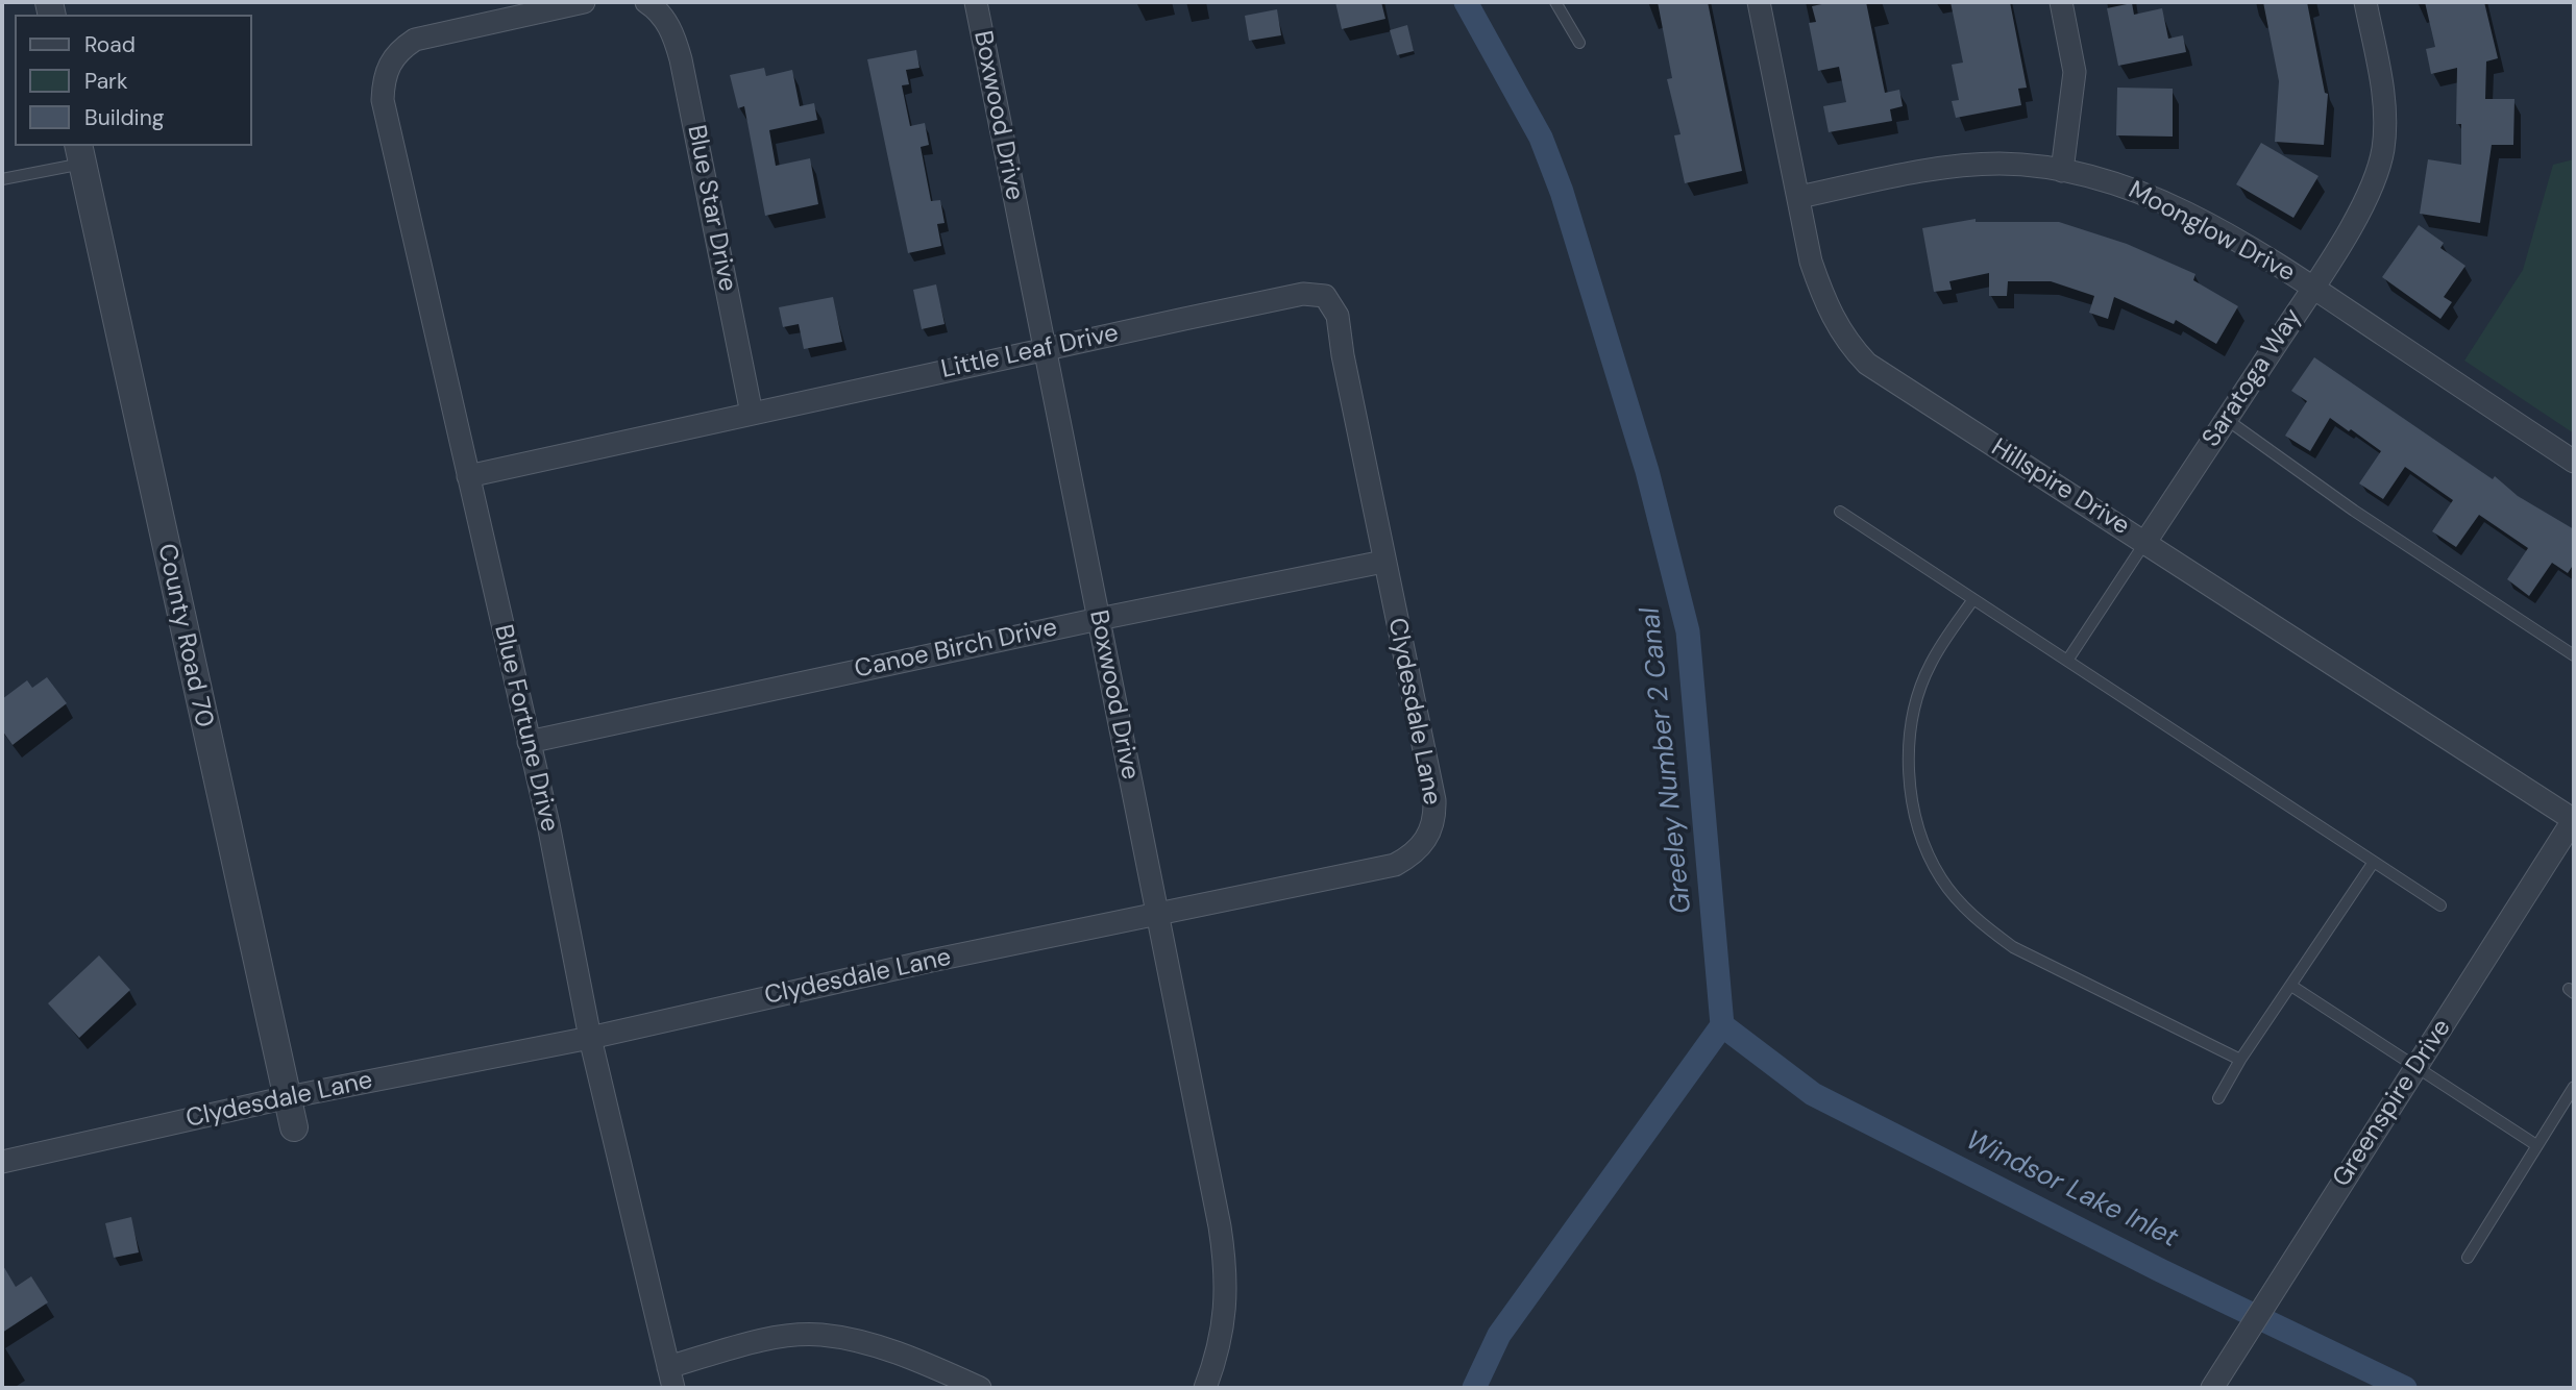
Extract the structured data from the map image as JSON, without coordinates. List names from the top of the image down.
{
  "streets": {
    "street": [
      "Boxwood Drive",
      "Blue Star Drive",
      "Moonglow Drive",
      "Little Leaf Drive",
      "Saratoga Way",
      "Hillspire Drive",
      "County Road 70",
      "Canoe Birch Drive",
      "Clydesdale Lane",
      "Blue Fortune Drive",
      "Greenspire Drive"
    ]
  },
  "crossings": [
    ["Boxwood Drive", "Little Leaf Drive"],
    ["Boxwood Drive", "Canoe Birch Drive"],
    ["Boxwood Drive", "Clydesdale Lane"],
    ["Blue Star Drive", "Little Leaf Drive"],
    ["Moonglow Drive", "Saratoga Way"],
    ["Moonglow Drive", "Hillspire Drive"],
    ["Little Leaf Drive", "Canoe Birch Drive"],
    ["Little Leaf Drive", "Clydesdale Lane"],
    ["Little Leaf Drive", "Blue Fortune Drive"],
    ["Saratoga Way", "Hillspire Drive"],
    ["Hillspire Drive", "Greenspire Drive"],
    ["County Road 70", "Clydesdale Lane"],
    ["Canoe Birch Drive", "Clydesdale Lane"],
    ["Canoe Birch Drive", "Blue Fortune Drive"],
    ["Clydesdale Lane", "Blue Fortune Drive"]
  ],
  "water": ["Greeley Number 2 Canal", "Windsor Lake Inlet"],
  "legend": ["Road", "Park", "Building"]
}
